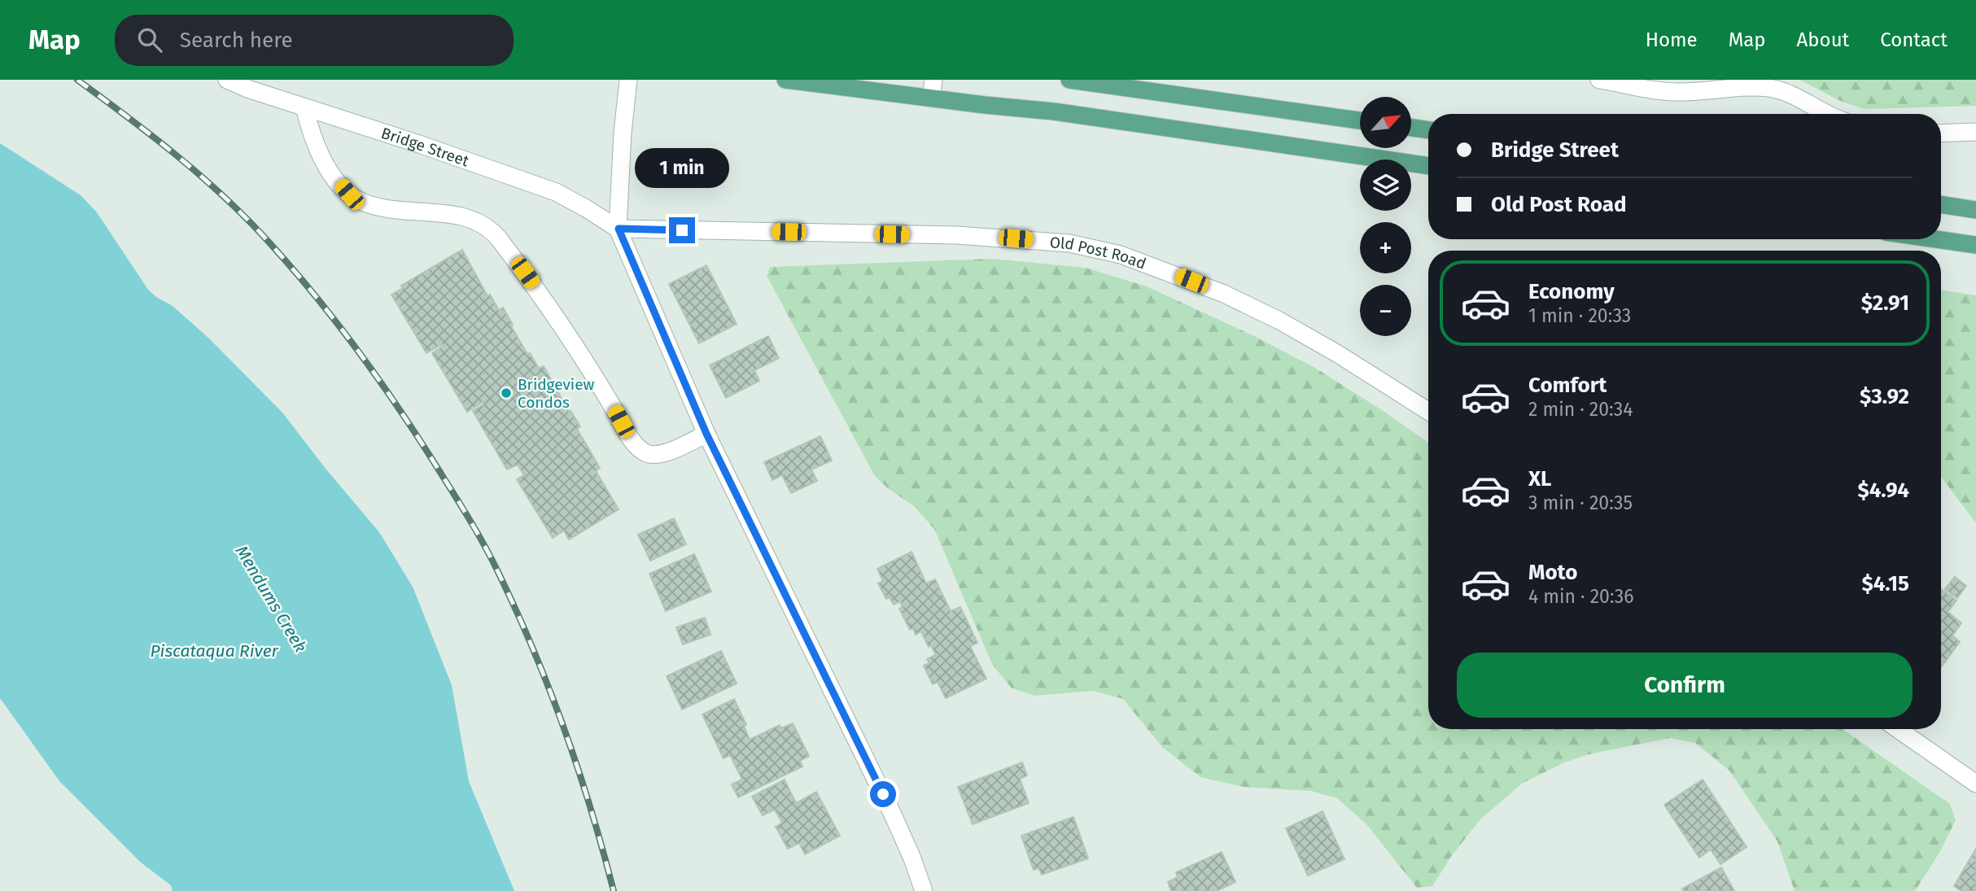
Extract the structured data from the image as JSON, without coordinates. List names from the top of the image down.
{
  "streets": {
    "street": ["Bridge Street", "Old Post Road"]
  },
  "crossings": [
    ["Bridge Street", "Old Post Road"]
  ],
  "water": ["Mendums Creek", "Piscataqua River"],
  "places": ["Bridgeview Condos"],
  "north": "top right",
  "page": {
    "header": "Map",
    "search": "Search here",
    "nav": [
      "Home",
      "Map",
      "About",
      "Contact"
    ],
    "map_buttons": ["+", "−"],
    "banner": ["Bridge Street", "Old Post Road"],
    "bubble": "1 min",
    "list": [
      {
        "name": "Economy",
        "note": "1 min · 20:33",
        "value": "$2.91"
      },
      {
        "name": "Comfort",
        "note": "2 min · 20:34",
        "value": "$3.92"
      },
      {
        "name": "XL",
        "note": "3 min · 20:35",
        "value": "$4.94"
      },
      {
        "name": "Moto",
        "note": "4 min · 20:36",
        "value": "$4.15"
      }
    ],
    "buttons": "Confirm"
  }
}
